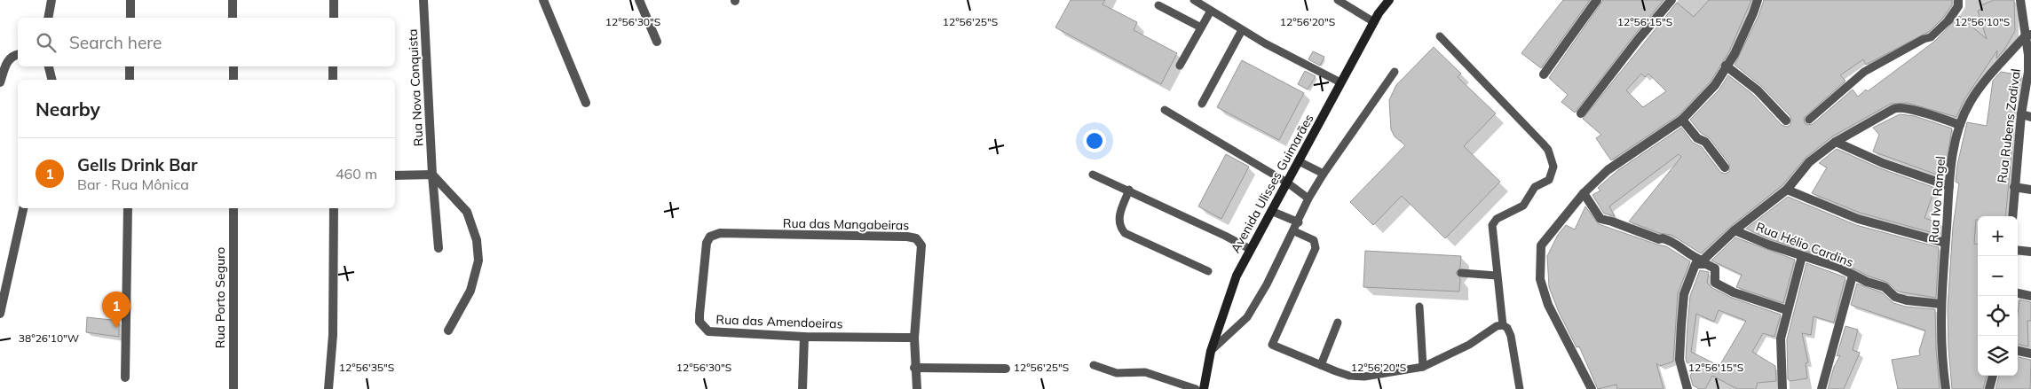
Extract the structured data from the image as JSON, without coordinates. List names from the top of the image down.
{
  "streets": {
    "main road": ["Avenida Ulisses Guimarães"],
    "street": [
      "Rua Nova Conquista",
      "Rua Rubens Zadival",
      "Rua Ivo Rangel",
      "Rua das Mangabeiras",
      "Rua Hélio Cardins",
      "Rua Porto Seguro",
      "Rua das Amendoeiras"
    ]
  },
  "crossings": [
    ["Rua Rubens Zadival", "Rua Ivo Rangel"],
    ["Rua Ivo Rangel", "Rua Hélio Cardins"],
    ["Rua das Mangabeiras", "Rua das Amendoeiras"]
  ],
  "page": {
    "search": "Search here",
    "heading": "Nearby",
    "list": [
      {
        "mark": "1",
        "name": "Gells Drink Bar",
        "note": "Bar · Rua Mônica",
        "value": "460 m"
      }
    ],
    "map_buttons": ["+", "−"],
    "pins": "1"
  },
  "coordinates": [
    "12°56'30\"S",
    "12°56'25\"S",
    "12°56'20\"S",
    "12°56'15\"S",
    "12°56'10\"S",
    "38°26'10\"W",
    "12°56'35\"S"
  ]
}
